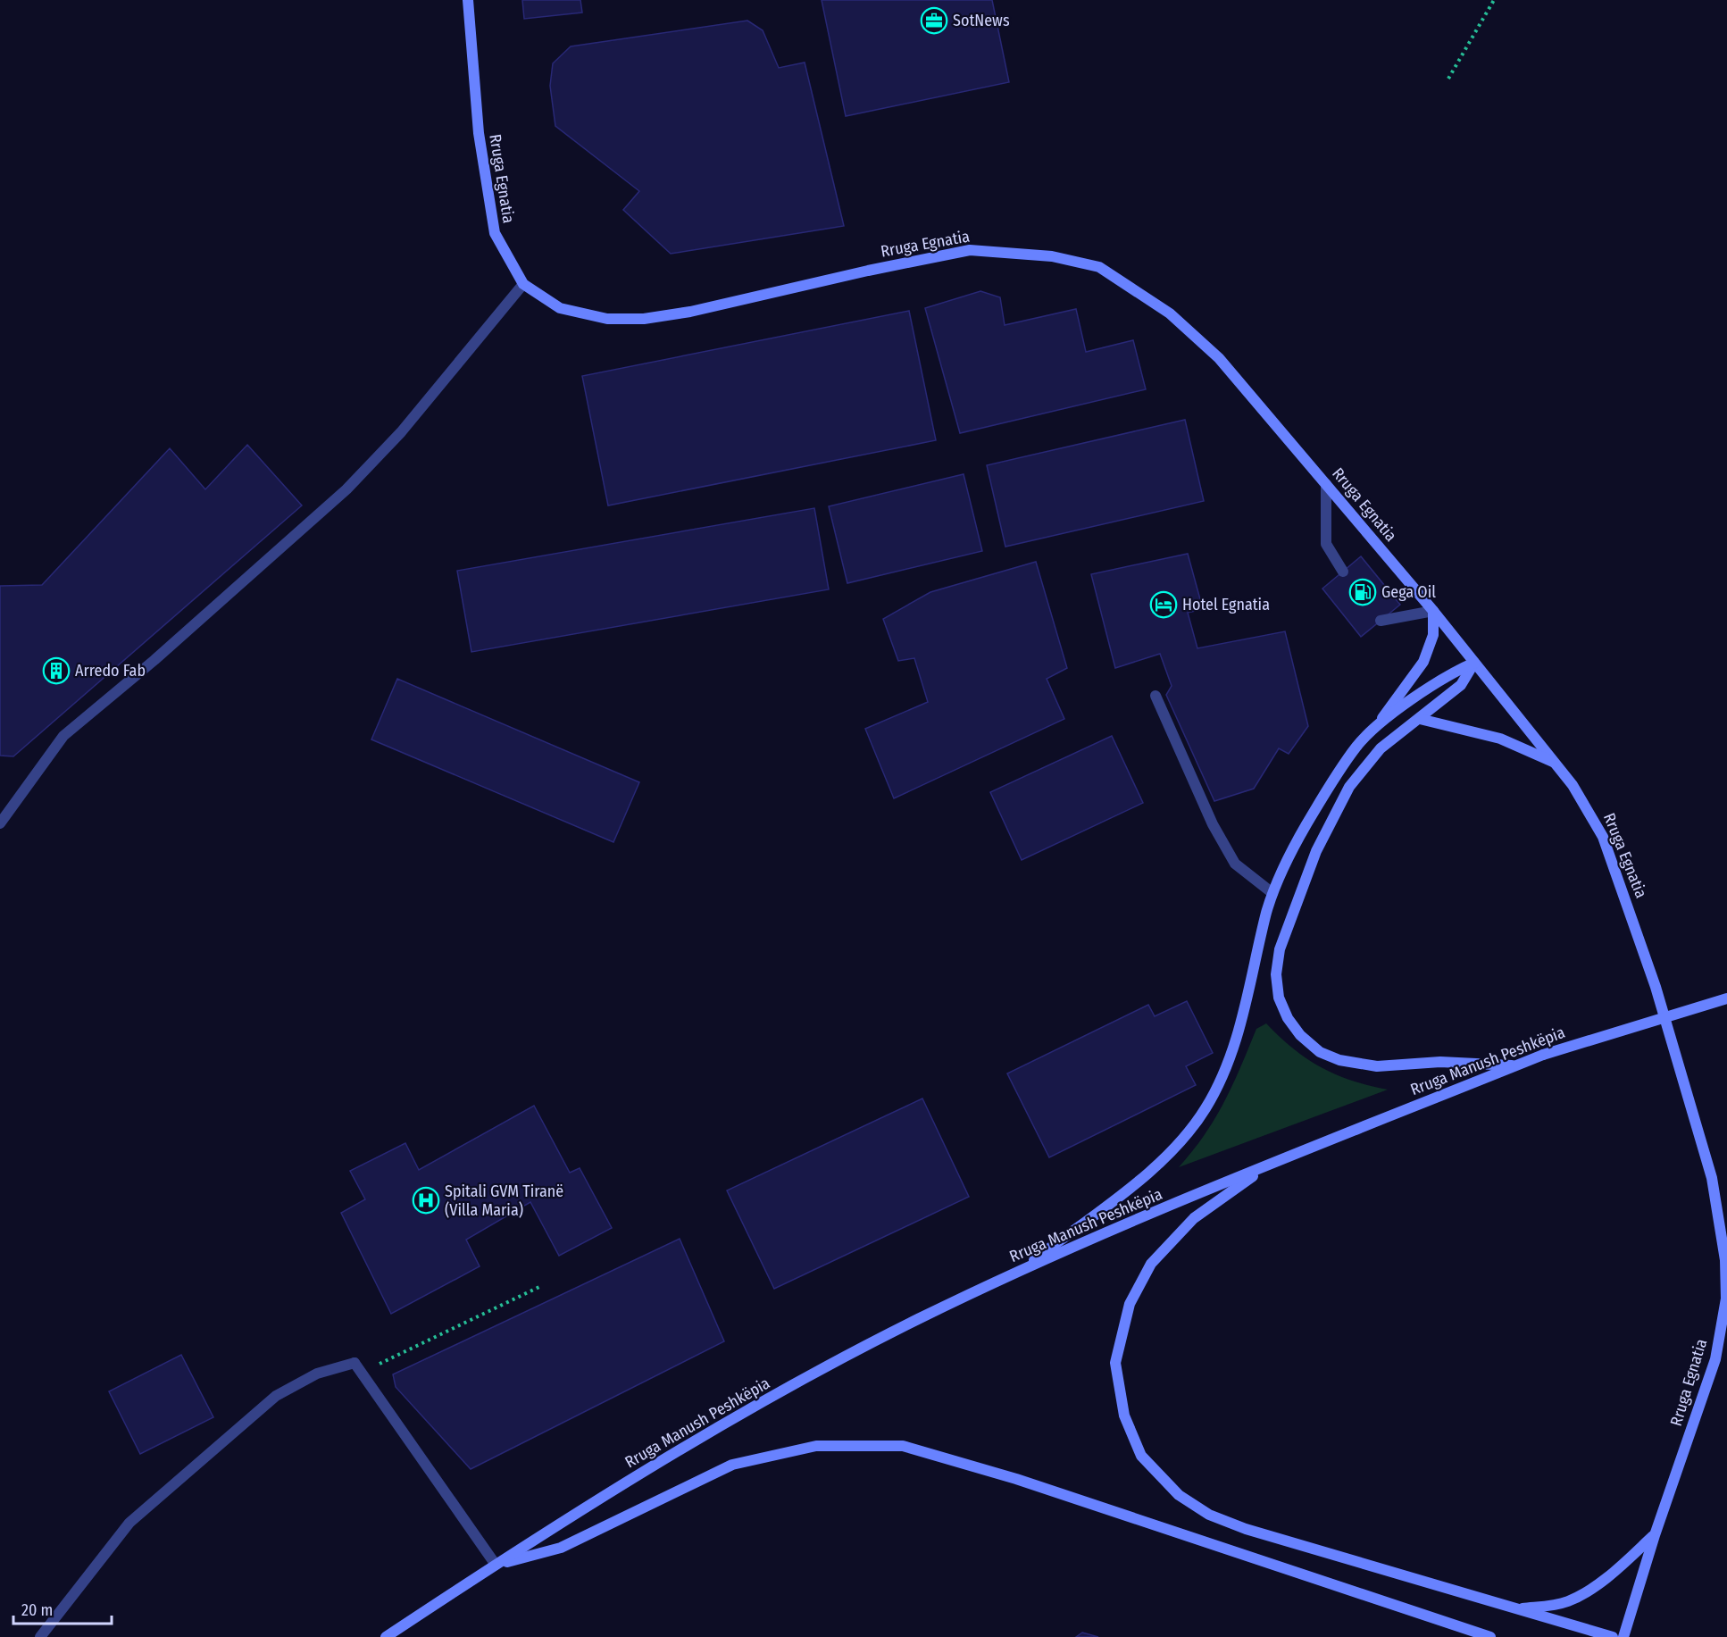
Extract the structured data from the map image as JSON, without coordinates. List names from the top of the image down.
{
  "streets": {
    "main road": ["Rruga Egnatia", "Rruga Manush Peshkëpia"]
  },
  "places": {
    "office": ["SotNews"],
    "fuel station": ["Gega Oil"],
    "hotel": ["Hotel Egnatia"],
    "building": ["Arredo Fab"],
    "hospital": ["Spitali GVM Tiranë (Villa Maria)"]
  },
  "scale_bar": "20 m"
}
